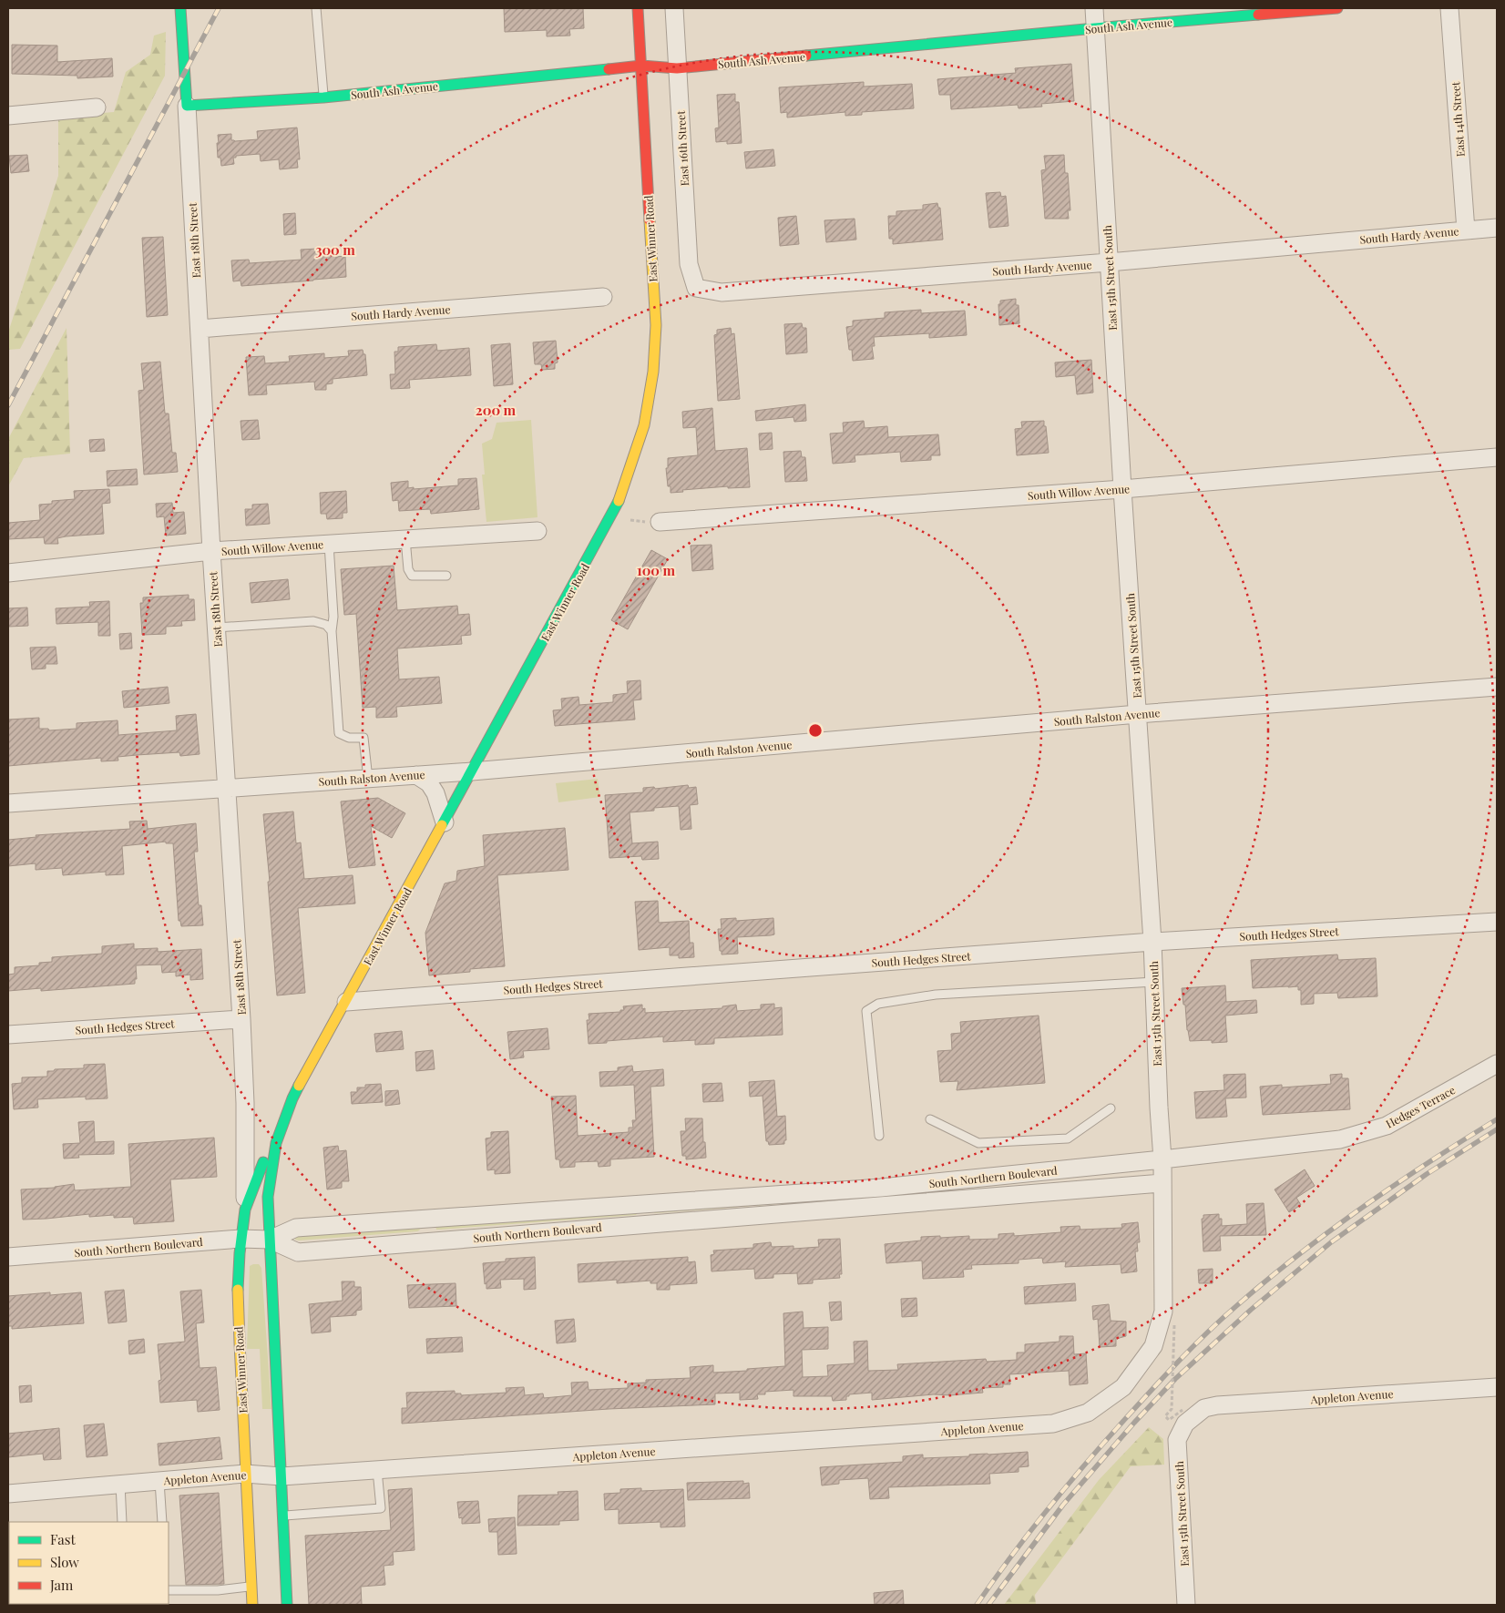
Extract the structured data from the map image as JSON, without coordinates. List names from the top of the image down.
{
  "streets": {
    "street": [
      "South Ash Avenue",
      "East 14th Street",
      "East 16th Street",
      "South Hardy Avenue",
      "East Winner Road",
      "East 18th Street",
      "East 15th Street South",
      "South Willow Avenue",
      "South Ralston Avenue",
      "South Hedges Street",
      "Hedges Terrace",
      "South Northern Boulevard",
      "Appleton Avenue"
    ]
  },
  "crossings": [
    ["South Ash Avenue", "East 16th Street"],
    ["South Ash Avenue", "East Winner Road"],
    ["South Ash Avenue", "East 18th Street"],
    ["South Ash Avenue", "East 15th Street South"],
    ["East 14th Street", "South Hardy Avenue"],
    ["East 16th Street", "South Hardy Avenue"],
    ["South Hardy Avenue", "East 18th Street"],
    ["South Hardy Avenue", "East 15th Street South"],
    ["East Winner Road", "East 18th Street"],
    ["East Winner Road", "South Ralston Avenue"],
    ["East Winner Road", "South Hedges Street"],
    ["East Winner Road", "South Northern Boulevard"],
    ["East Winner Road", "Appleton Avenue"],
    ["East 18th Street", "South Willow Avenue"],
    ["East 18th Street", "South Ralston Avenue"],
    ["East 18th Street", "South Hedges Street"],
    ["East 15th Street South", "South Willow Avenue"],
    ["East 15th Street South", "South Ralston Avenue"],
    ["East 15th Street South", "South Hedges Street"],
    ["East 15th Street South", "South Northern Boulevard"],
    ["East 15th Street South", "Appleton Avenue"],
    ["Hedges Terrace", "South Northern Boulevard"]
  ],
  "legend": ["Fast", "Slow", "Jam"],
  "rings": ["300 m", "200 m", "100 m"]
}
